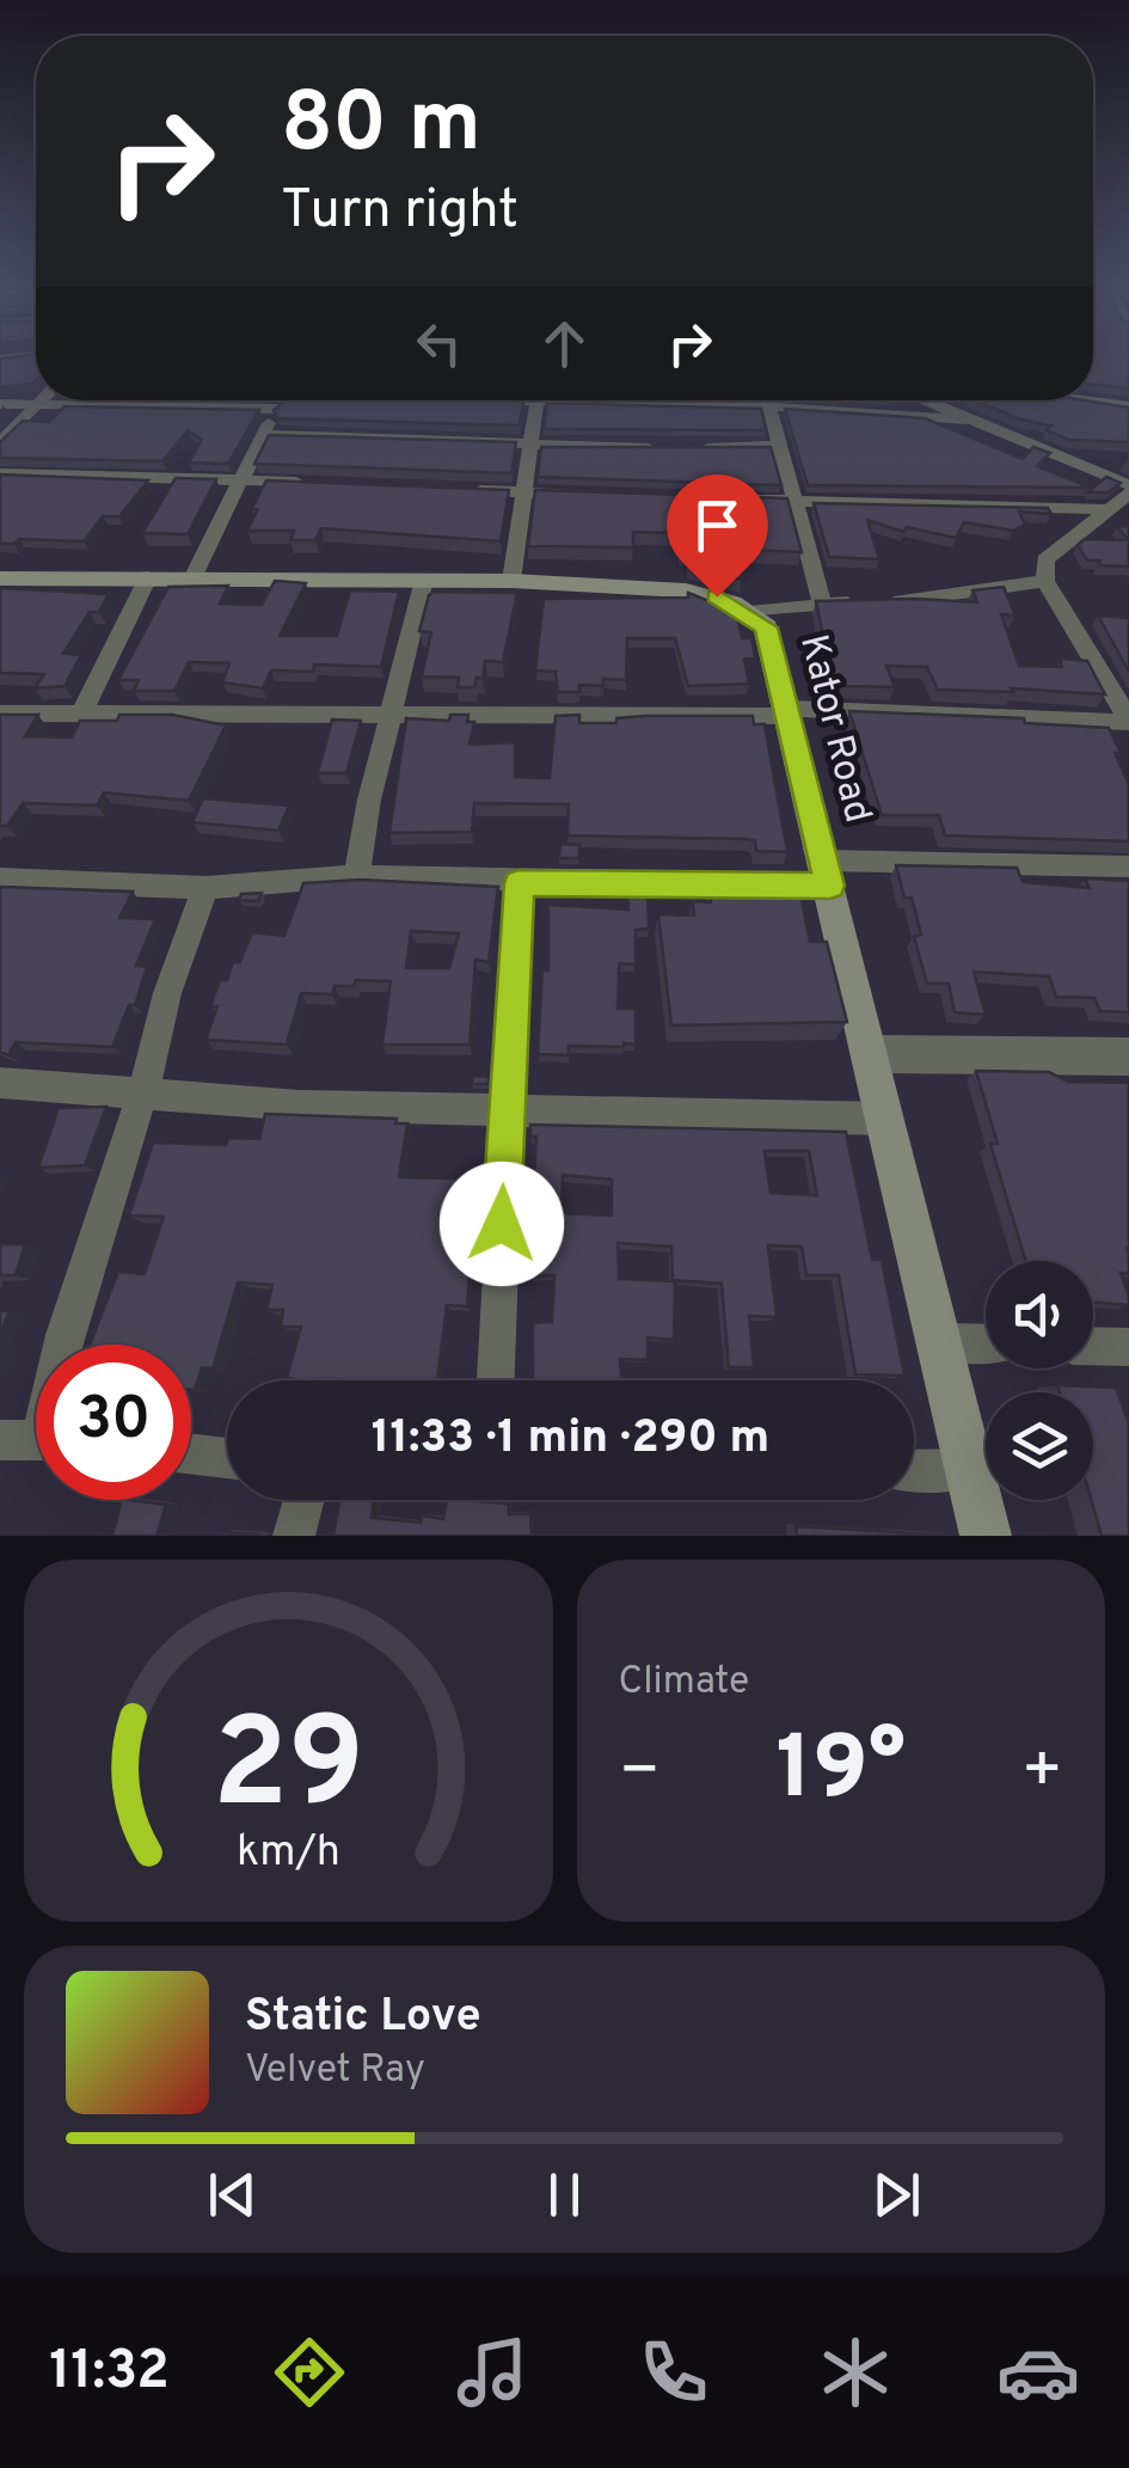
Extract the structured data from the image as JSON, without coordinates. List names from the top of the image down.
{
  "streets": {
    "main road": ["Kator Road"]
  },
  "page": {
    "turn": ["80 m", "Turn right"],
    "limit": "30",
    "trip": "11:33 · 1 min · 290 m",
    "tile": "Climate",
    "heat": ["−", "19°", "+"],
    "song": ["Static Love", "Velvet Ray"],
    "tabs": "11:32",
    "gauge": ["29", "km/h"]
  }
}
